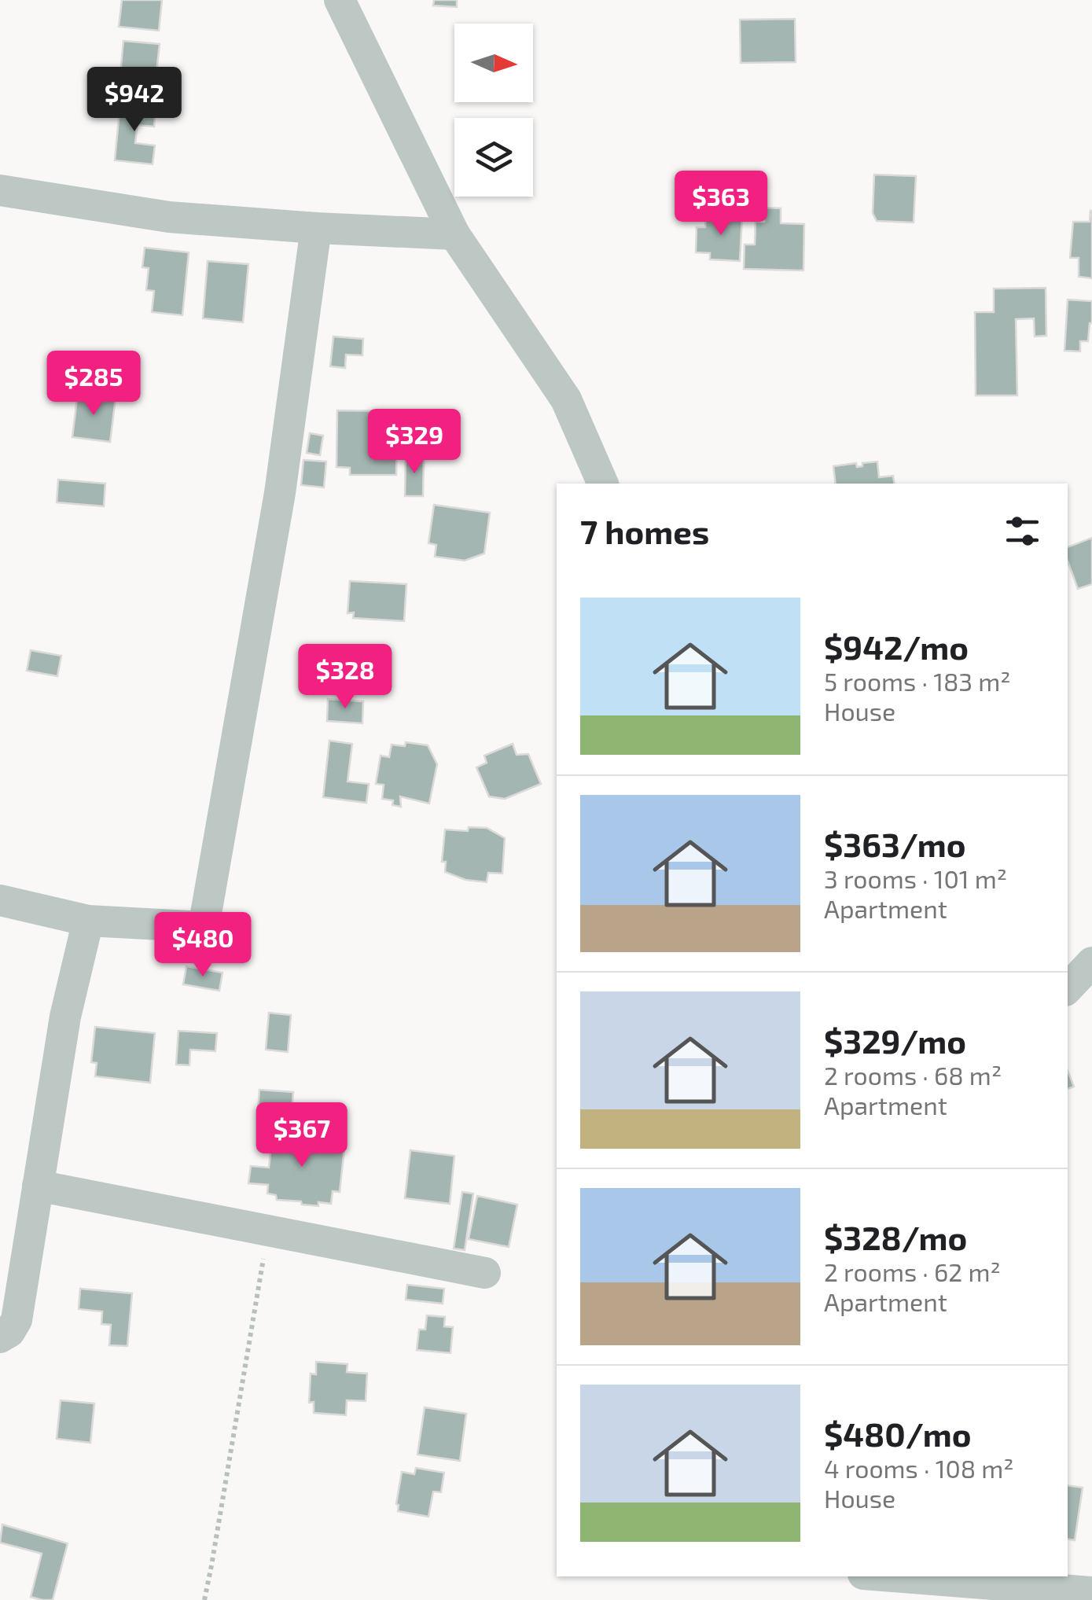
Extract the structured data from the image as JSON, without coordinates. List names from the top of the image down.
{
  "north": "right",
  "page": {
    "price": [
      "$942",
      "$363",
      "$285",
      "$329",
      "$328",
      "$480",
      "$367"
    ],
    "heading": "7 homes",
    "list": [
      {
        "name": "$942/mo",
        "note": "5 rooms · 183 m² · House"
      },
      {
        "name": "$363/mo",
        "note": "3 rooms · 101 m² · Apartment"
      },
      {
        "name": "$329/mo",
        "note": "2 rooms · 68 m² · Apartment"
      },
      {
        "name": "$328/mo",
        "note": "2 rooms · 62 m² · Apartment"
      },
      {
        "name": "$480/mo",
        "note": "4 rooms · 108 m² · House"
      }
    ]
  }
}
